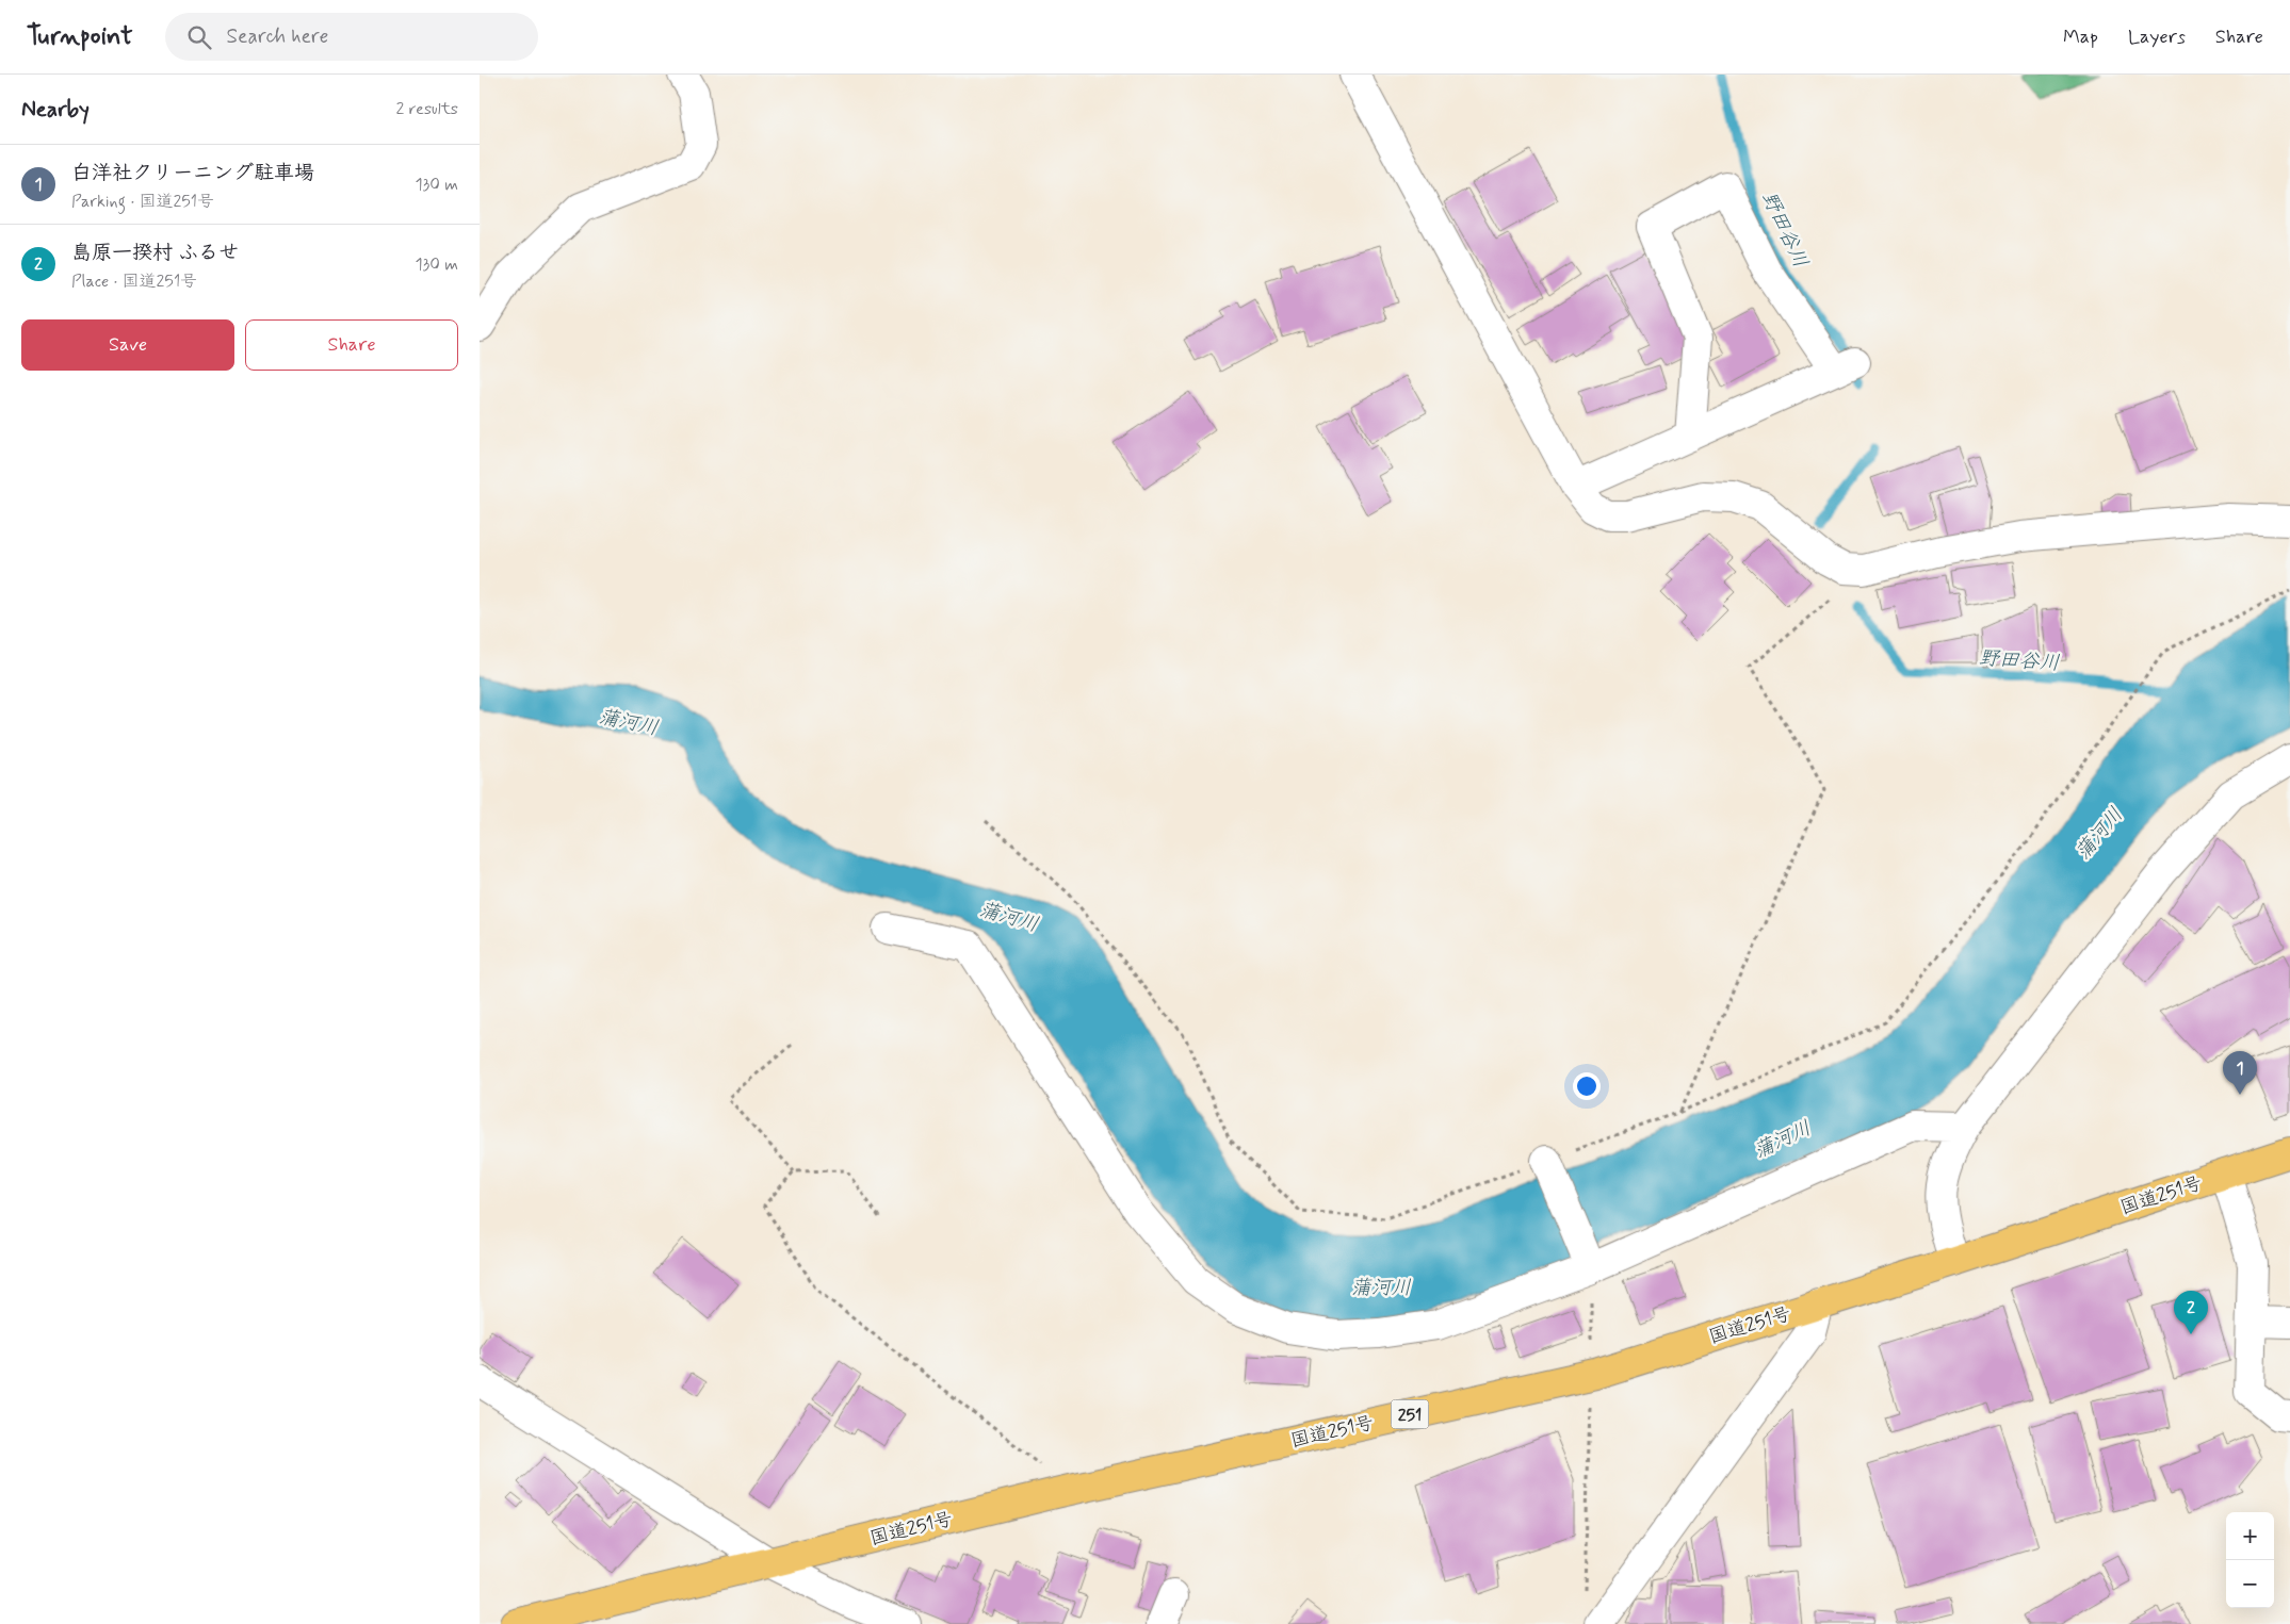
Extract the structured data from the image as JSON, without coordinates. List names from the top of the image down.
{
  "streets": {
    "highway": ["国道251号", "251"]
  },
  "water": ["野田谷川", "蒲河川"],
  "page": {
    "header": "Turnpoint",
    "search": "Search here",
    "nav": ["Map", "Layers", "Share"],
    "heading": ["Nearby", "2 results"],
    "list": [
      {
        "mark": "1",
        "name": "白洋社クリーニング駐車場",
        "note": "Parking · 国道251号",
        "value": "130 m"
      },
      {
        "mark": "2",
        "name": "島原一揆村 ふるせ",
        "note": "Place · 国道251号",
        "value": "130 m"
      }
    ],
    "buttons": ["Save", "Share"],
    "pins": ["1", "2"],
    "map_buttons": ["+", "−"]
  }
}
